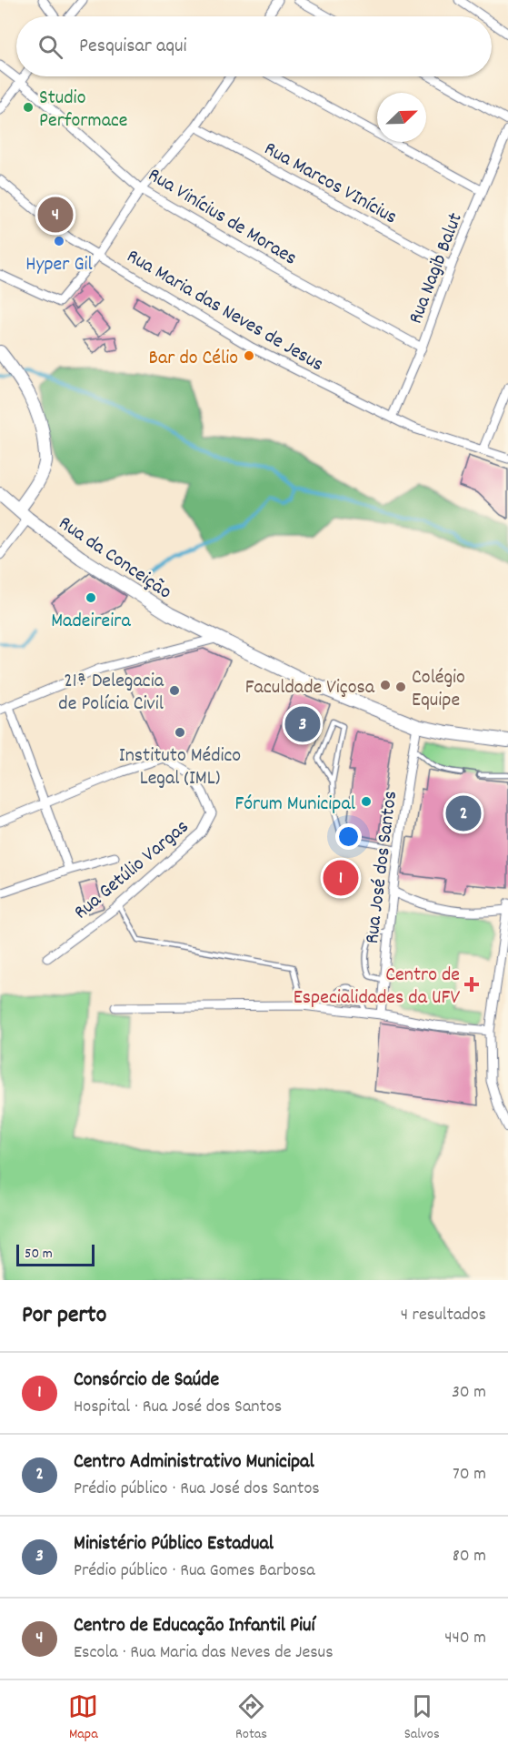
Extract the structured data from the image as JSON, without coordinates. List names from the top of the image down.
{
  "streets": {
    "street": [
      "Rua Marcos VInícius",
      "Rua Vinícius de Moraes",
      "Rua Nagib Balut",
      "Rua Maria das Neves de Jesus",
      "Rua da Conceição",
      "Rua José dos Santos",
      "Rua Getúlio Vargas"
    ]
  },
  "crossings": [
    ["Rua Marcos VInícius", "Rua Nagib Balut"],
    ["Rua Vinícius de Moraes", "Rua Nagib Balut"],
    ["Rua Nagib Balut", "Rua Maria das Neves de Jesus"],
    ["Rua da Conceição", "Rua José dos Santos"]
  ],
  "places": {
    "other": [
      "Studio Performace",
      "Hyper Gil",
      "Bar do Célio",
      "Madeireira",
      "Faculdade Viçosa",
      "Colégio Equipe",
      "21ª Delegacia de Polícia Civil",
      "Instituto Médico Legal (IML)",
      "Fórum Municipal"
    ],
    "health": ["Centro de Especialidades da UFV"]
  },
  "scale_bar": "50 m",
  "north": "top right",
  "page": {
    "search": "Pesquisar aqui",
    "pins": [
      "4",
      "3",
      "2",
      "1"
    ],
    "scale": "50 m",
    "heading": ["Por perto", "4 resultados"],
    "list": [
      {
        "mark": "1",
        "name": "Consórcio de Saúde",
        "note": "Hospital · Rua José dos Santos",
        "value": "30 m"
      },
      {
        "mark": "2",
        "name": "Centro Administrativo Municipal",
        "note": "Prédio público · Rua José dos Santos",
        "value": "70 m"
      },
      {
        "mark": "3",
        "name": "Ministério Público Estadual",
        "note": "Prédio público · Rua Gomes Barbosa",
        "value": "80 m"
      },
      {
        "mark": "4",
        "name": "Centro de Educação Infantil Piuí",
        "note": "Escola · Rua Maria das Neves de Jesus",
        "value": "440 m"
      }
    ],
    "nav": ["Mapa", "Rotas", "Salvos"]
  }
}
